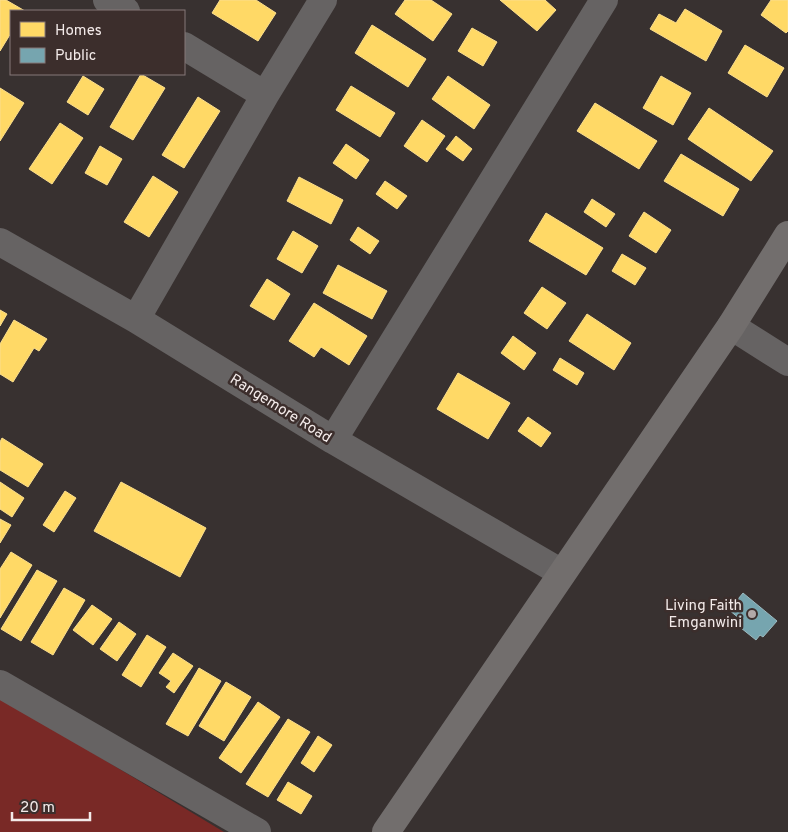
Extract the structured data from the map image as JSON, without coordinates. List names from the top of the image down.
{
  "streets": {
    "street": ["Rangemore Road"]
  },
  "places": ["Living Faith Emganwini"],
  "legend": ["Homes", "Public"],
  "scale_bar": "20 m"
}
